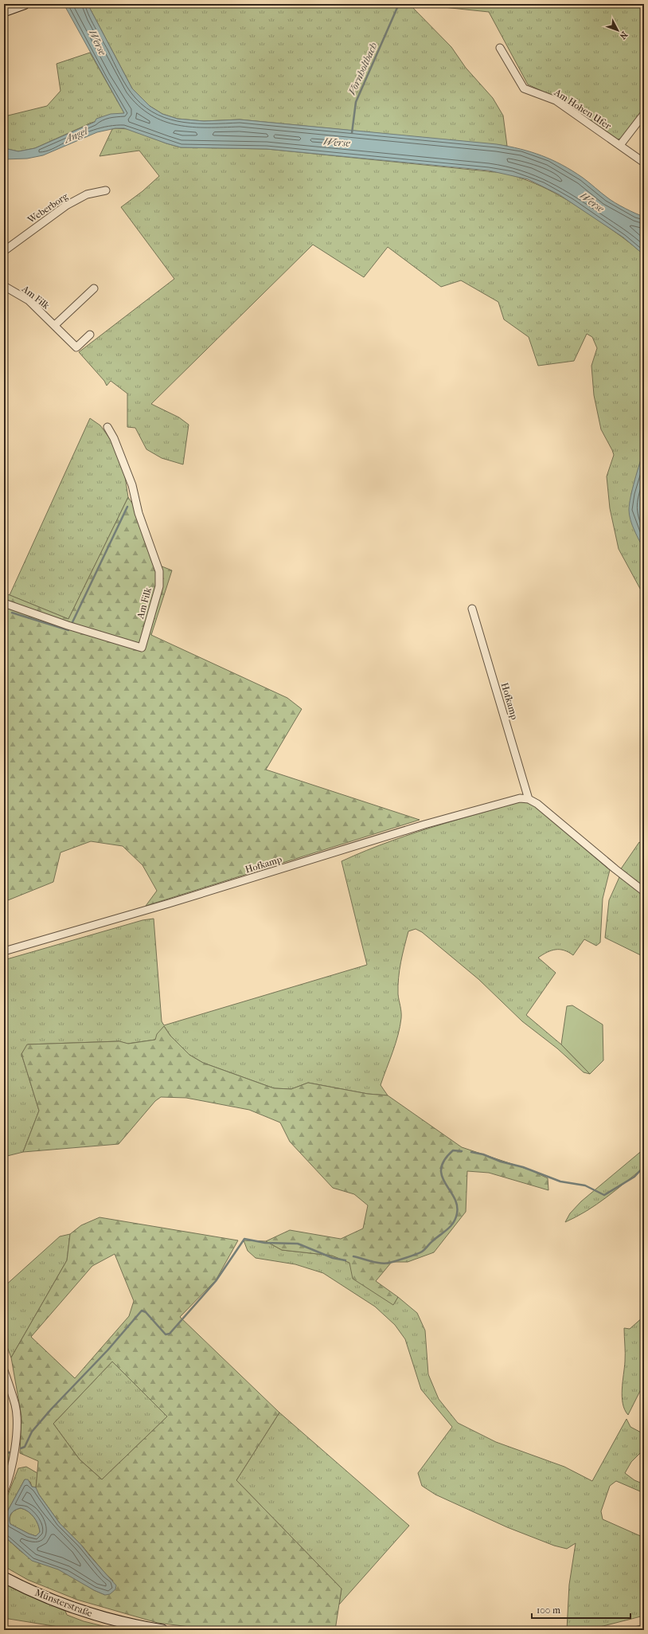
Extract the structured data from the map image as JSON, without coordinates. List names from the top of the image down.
{
  "streets": {
    "main road": ["Münsterstraße"],
    "street": [
      "Am Hohen Ufer",
      "Weberborg",
      "Am Filk",
      "Hofkamp"
    ]
  },
  "water": ["Werse", "Vornholtbach", "Angel"],
  "scale_bar": "100 m",
  "north": "bottom right"
}
